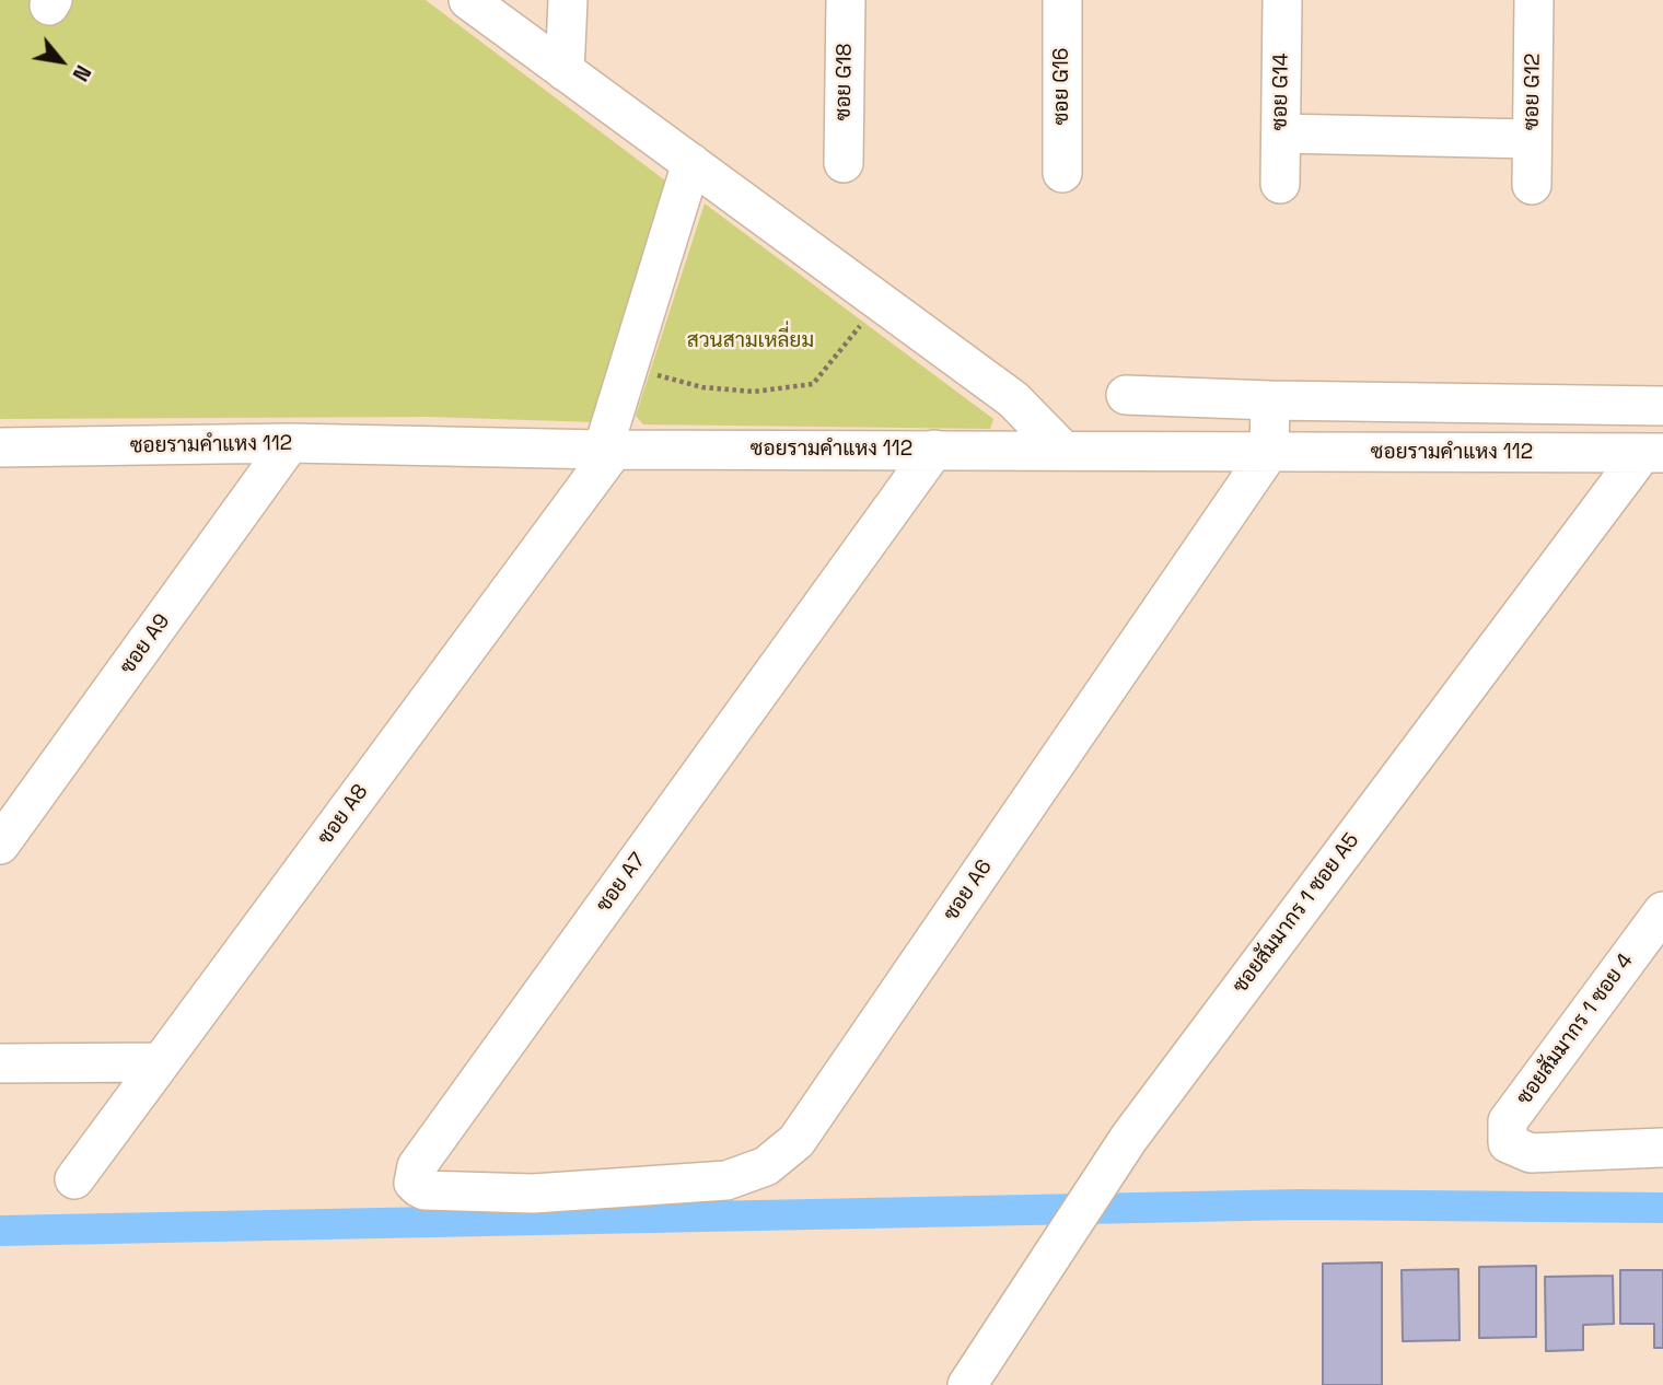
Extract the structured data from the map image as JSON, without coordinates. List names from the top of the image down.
{
  "streets": {
    "street": [
      "ซอย G18",
      "ซอย G16",
      "ซอย G14",
      "ซอย G12",
      "ซอยรามคำแหง 112",
      "ซอย A9",
      "ซอย A8",
      "ซอย A7",
      "ซอย A6",
      "ซอยสัมมากร 1 ซอย A5",
      "ซอยสัมมากร 1 ซอย 4"
    ]
  },
  "crossings": [
    ["ซอยรามคำแหง 112", "ซอย A9"],
    ["ซอยรามคำแหง 112", "ซอย A8"],
    ["ซอยรามคำแหง 112", "ซอย A7"],
    ["ซอยรามคำแหง 112", "ซอย A6"],
    ["ซอยรามคำแหง 112", "ซอยสัมมากร 1 ซอย A5"],
    ["ซอย A7", "ซอย A6"]
  ],
  "parks": ["สวนสามเหลี่ยม"],
  "north": "bottom right"
}
